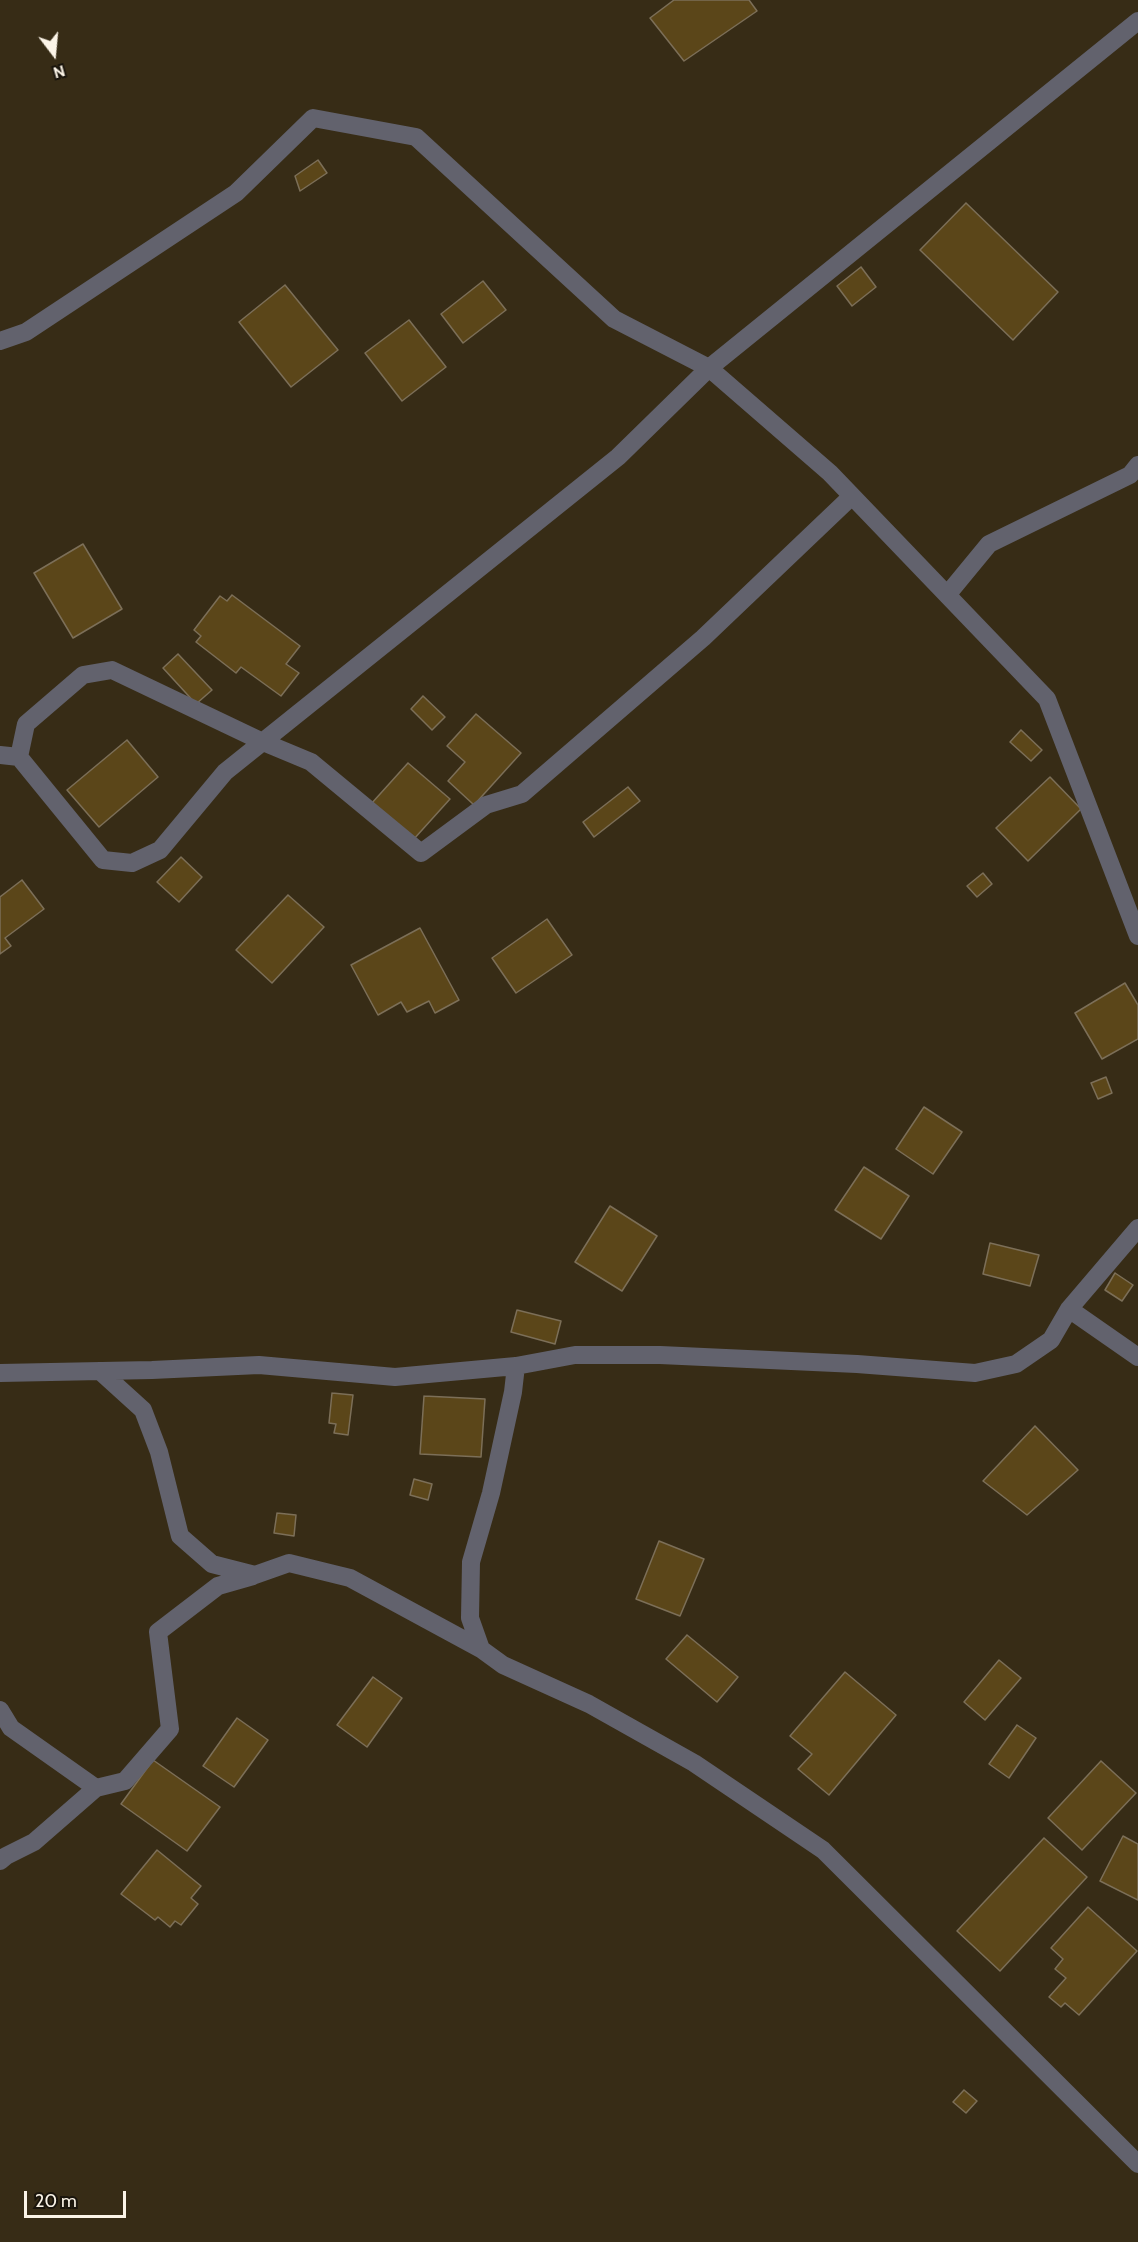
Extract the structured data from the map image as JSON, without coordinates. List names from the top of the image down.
{
  "scale_bar": "20 m",
  "north": "bottom"
}
